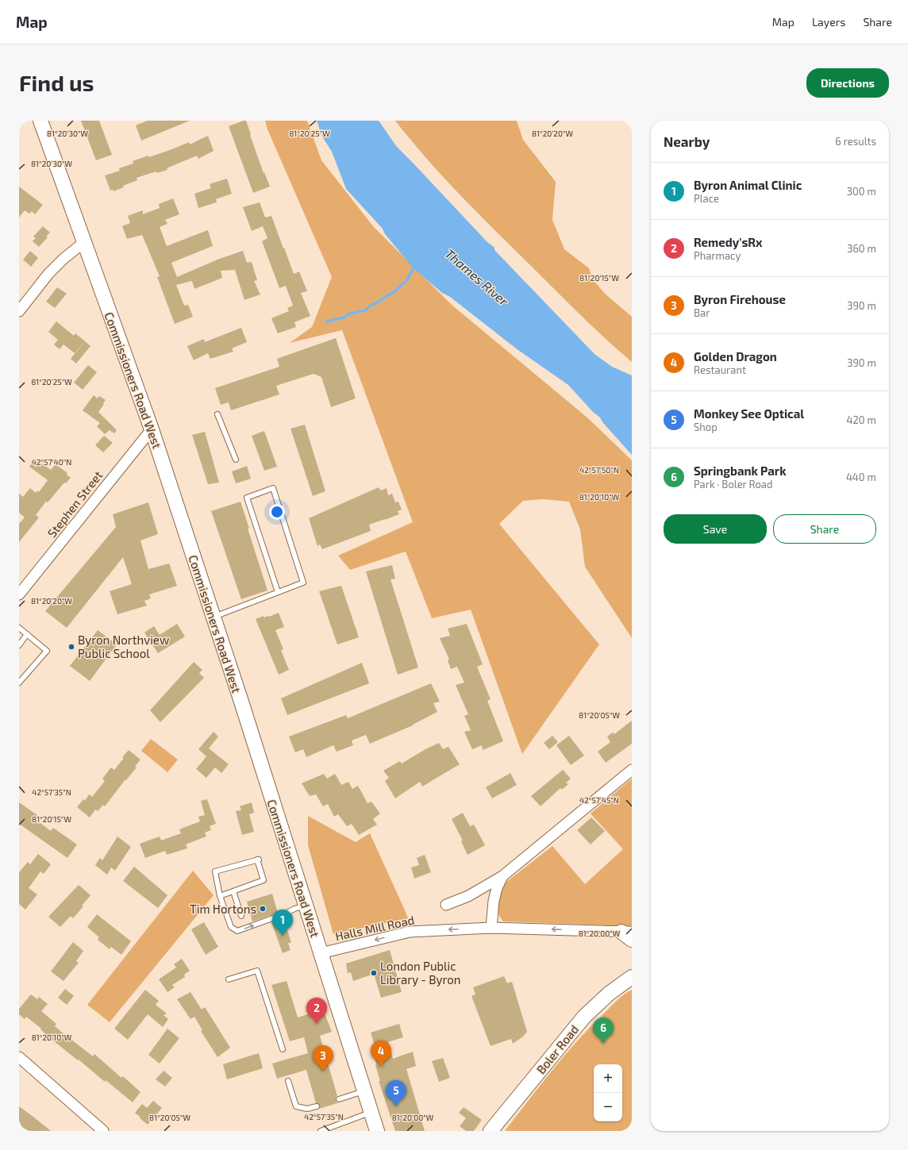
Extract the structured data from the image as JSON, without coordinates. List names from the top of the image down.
{
  "streets": {
    "main road": ["Commissioners Road West", "Boler Road"],
    "street": ["Stephen Street", "Halls Mill Road"]
  },
  "crossings": [
    ["Commissioners Road West", "Stephen Street"],
    ["Commissioners Road West", "Halls Mill Road"]
  ],
  "one_way": ["Halls Mill Road"],
  "water": ["Thames River"],
  "places": ["Byron Northview Public School", "Tim Hortons", "London Public Library - Byron"],
  "page": {
    "header": "Map",
    "nav": ["Map", "Layers", "Share"],
    "buttons": [
      "Directions",
      ["Save", "Share"]
    ],
    "title": "Find us",
    "heading": ["Nearby", "6 results"],
    "list": [
      {
        "mark": "1",
        "name": "Byron Animal Clinic",
        "note": "Place",
        "value": "300 m"
      },
      {
        "mark": "2",
        "name": "Remedy'sRx",
        "note": "Pharmacy",
        "value": "360 m"
      },
      {
        "mark": "3",
        "name": "Byron Firehouse",
        "note": "Bar",
        "value": "390 m"
      },
      {
        "mark": "4",
        "name": "Golden Dragon",
        "note": "Restaurant",
        "value": "390 m"
      },
      {
        "mark": "5",
        "name": "Monkey See Optical",
        "note": "Shop",
        "value": "420 m"
      },
      {
        "mark": "6",
        "name": "Springbank Park",
        "note": "Park · Boler Road",
        "value": "440 m"
      }
    ],
    "pins": [
      "1",
      "2",
      "6",
      "4",
      "3",
      "5"
    ],
    "map_buttons": ["+", "−"]
  },
  "coordinates": [
    "81°20'30\"W",
    "81°20'25\"W",
    "81°20'20\"W",
    "81°20'15\"W",
    "42°57'40\"N",
    "42°57'50\"N",
    "81°20'10\"W",
    "81°20'05\"W",
    "42°57'35\"N",
    "42°57'45\"N",
    "81°20'00\"W"
  ]
}
